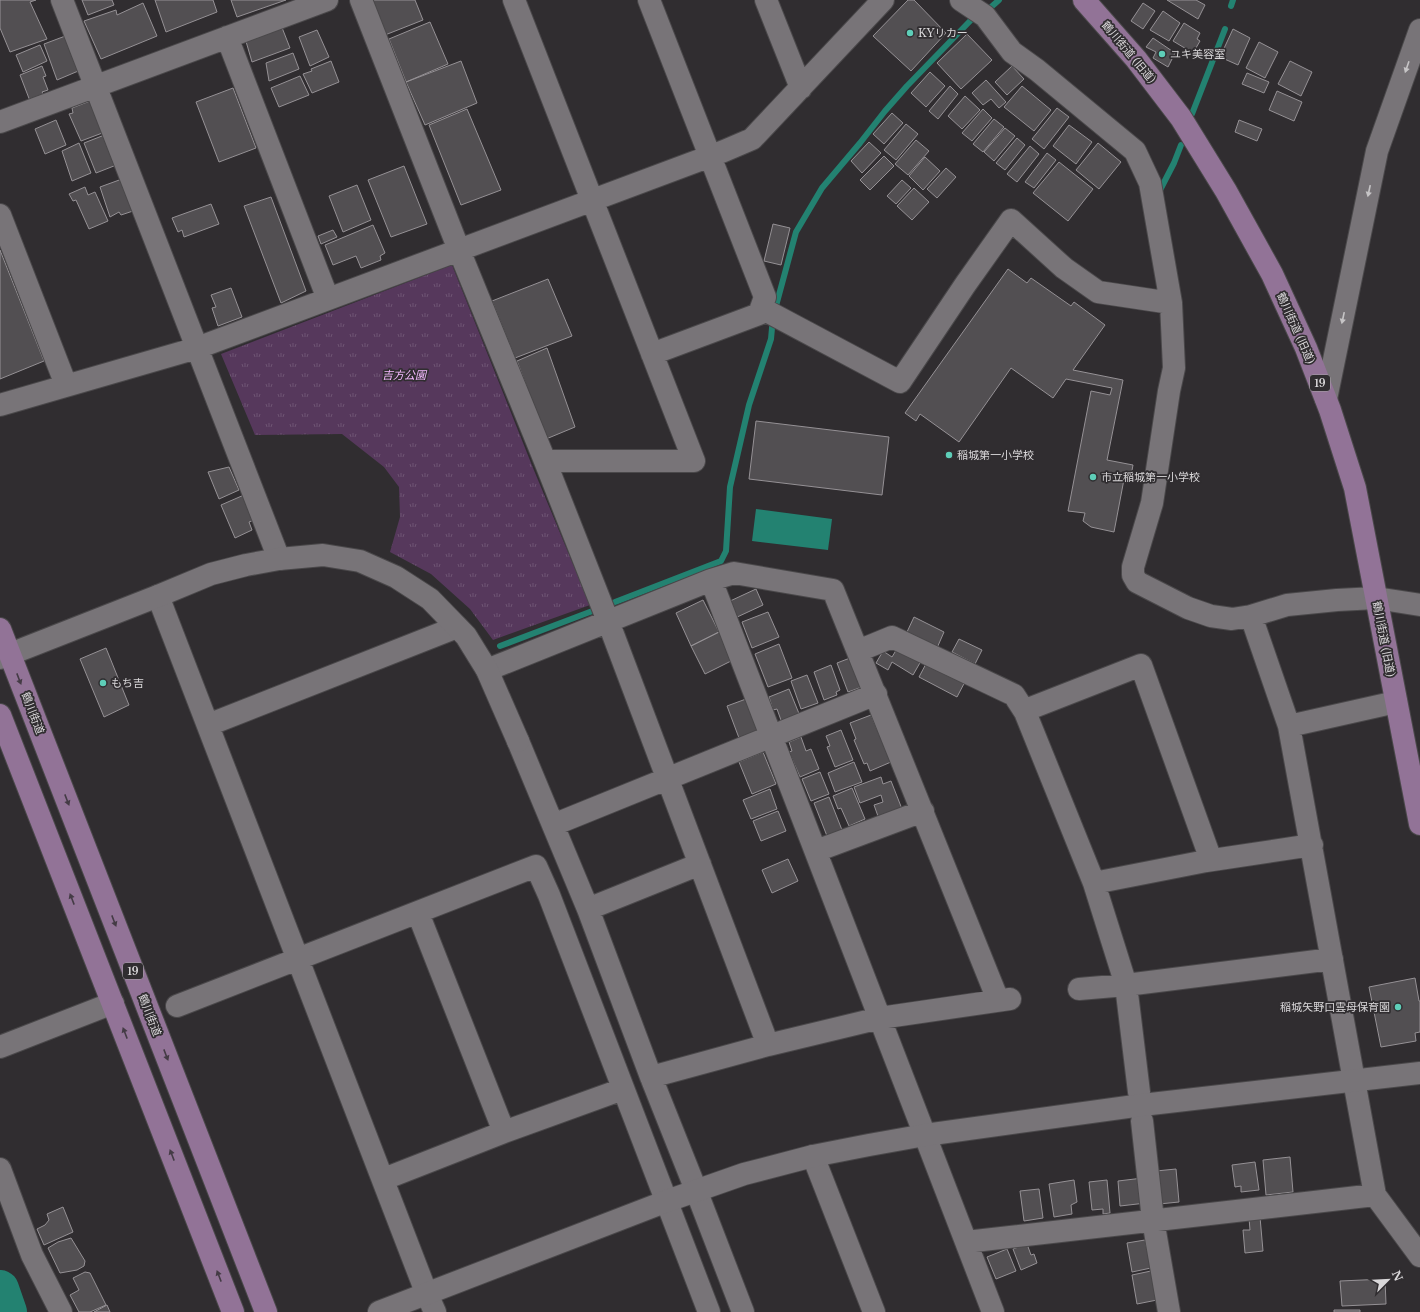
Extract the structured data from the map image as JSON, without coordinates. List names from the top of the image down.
{
  "streets": {
    "main road": ["鶴川街道 (旧道)", "19", "鶴川街道"]
  },
  "parks": ["吉方公園"],
  "places": [
    "KYリカー",
    "ユキ美容室",
    "稲城第一小学校",
    "市立稲城第一小学校",
    "もち吉",
    "稲城矢野口雲母保育園"
  ],
  "north": "top right"
}
